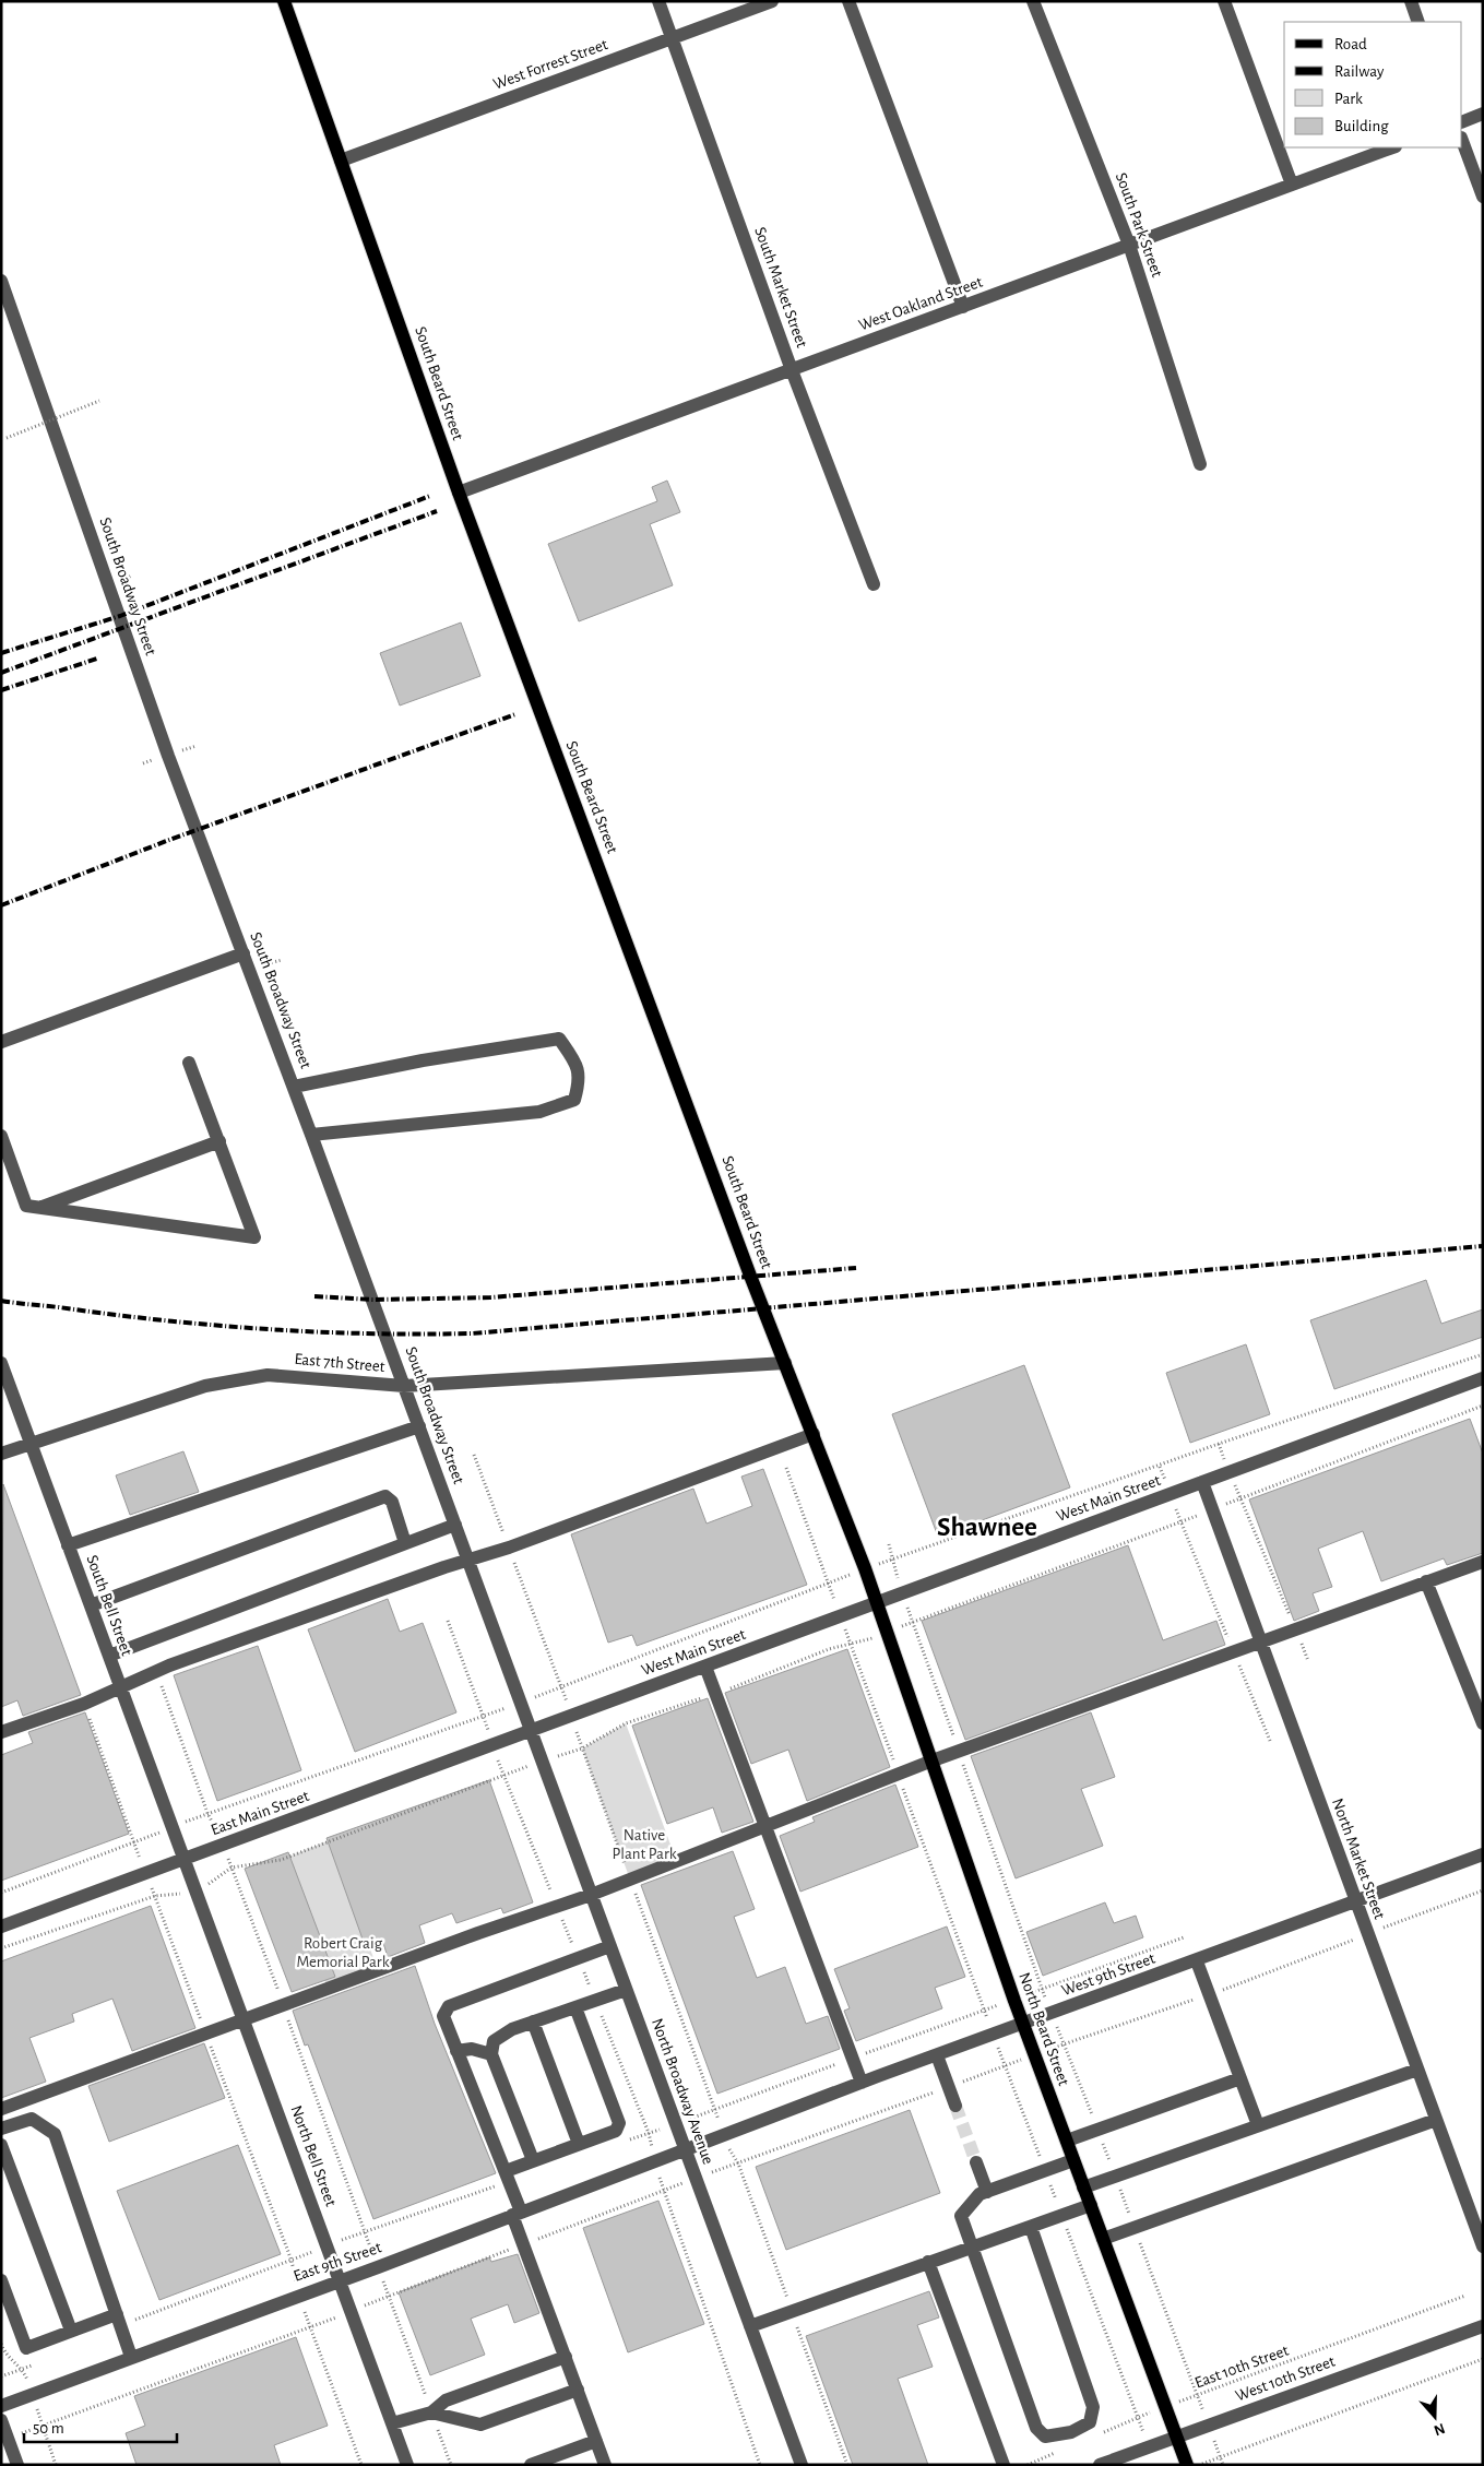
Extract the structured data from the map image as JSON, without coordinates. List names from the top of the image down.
{
  "streets": {
    "main road": ["South Beard Street", "North Beard Street"],
    "street": [
      "West Forrest Street",
      "South Park Street",
      "South Market Street",
      "West Oakland Street",
      "South Broadway Street",
      "East 7th Street",
      "West Main Street",
      "South Bell Street",
      "East Main Street",
      "North Market Street",
      "West 9th Street",
      "North Broadway Avenue",
      "North Bell Street",
      "East 9th Street",
      "West 10th Street"
    ],
    "path": ["East 10th Street"]
  },
  "crossings": [
    ["West Forrest Street", "South Market Street"],
    ["West Forrest Street", "South Beard Street"],
    ["South Park Street", "West Oakland Street"],
    ["South Market Street", "West Oakland Street"],
    ["West Oakland Street", "South Beard Street"],
    ["South Beard Street", "East 7th Street"],
    ["South Beard Street", "West Main Street"],
    ["South Beard Street", "North Beard Street"],
    ["South Broadway Street", "East 7th Street"],
    ["South Broadway Street", "West Main Street"],
    ["South Broadway Street", "East Main Street"],
    ["South Broadway Street", "North Broadway Avenue"],
    ["East 7th Street", "South Bell Street"],
    ["West Main Street", "East Main Street"],
    ["West Main Street", "North Market Street"],
    ["West Main Street", "North Beard Street"],
    ["West Main Street", "North Broadway Avenue"],
    ["South Bell Street", "East Main Street"],
    ["South Bell Street", "North Bell Street"],
    ["East Main Street", "North Broadway Avenue"],
    ["East Main Street", "North Bell Street"],
    ["North Market Street", "West 9th Street"],
    ["West 9th Street", "North Beard Street"],
    ["West 9th Street", "North Broadway Avenue"],
    ["West 9th Street", "East 9th Street"],
    ["North Beard Street", "East 10th Street"],
    ["North Beard Street", "West 10th Street"],
    ["North Broadway Avenue", "East 9th Street"],
    ["North Bell Street", "East 9th Street"]
  ],
  "districts": ["Shawnee"],
  "parks": ["Native Plant Park", "Robert Craig Memorial Park"],
  "legend": [
    "Road",
    "Railway",
    "Park",
    "Building"
  ],
  "scale_bar": "50 m",
  "north": "bottom"
}
